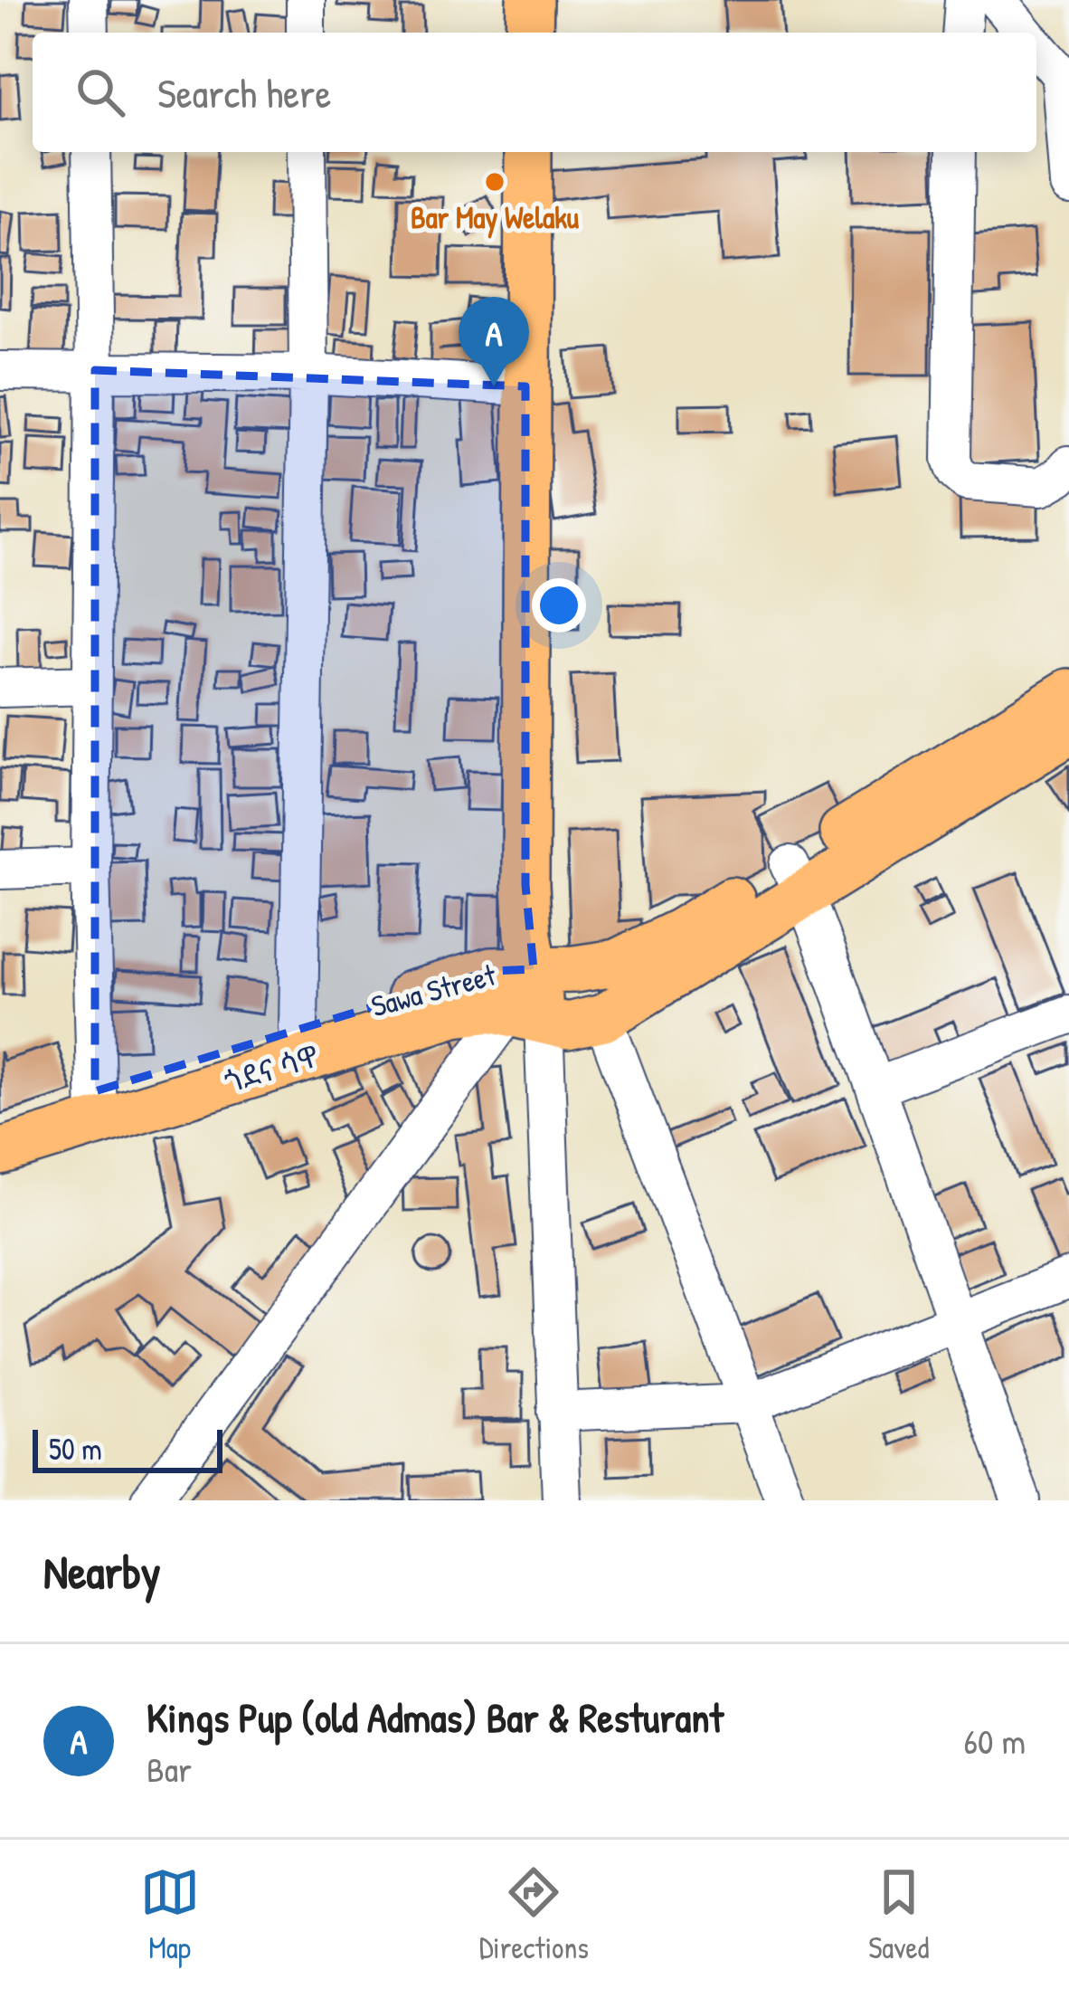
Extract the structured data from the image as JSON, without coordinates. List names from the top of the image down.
{
  "streets": {
    "main road": ["Sawa Street", "ጎደና ሳዋ"]
  },
  "crossings": [
    ["Sawa Street", "ጎደና ሳዋ"]
  ],
  "places": ["Bar May Welaku"],
  "scale_bar": "50 m",
  "page": {
    "search": "Search here",
    "pins": "A",
    "scale": "50 m",
    "heading": "Nearby",
    "list": [
      {
        "mark": "A",
        "name": "Kings Pup (old Admas) Bar & Resturant",
        "note": "Bar",
        "value": "60 m"
      }
    ],
    "nav": ["Map", "Directions", "Saved"]
  }
}
